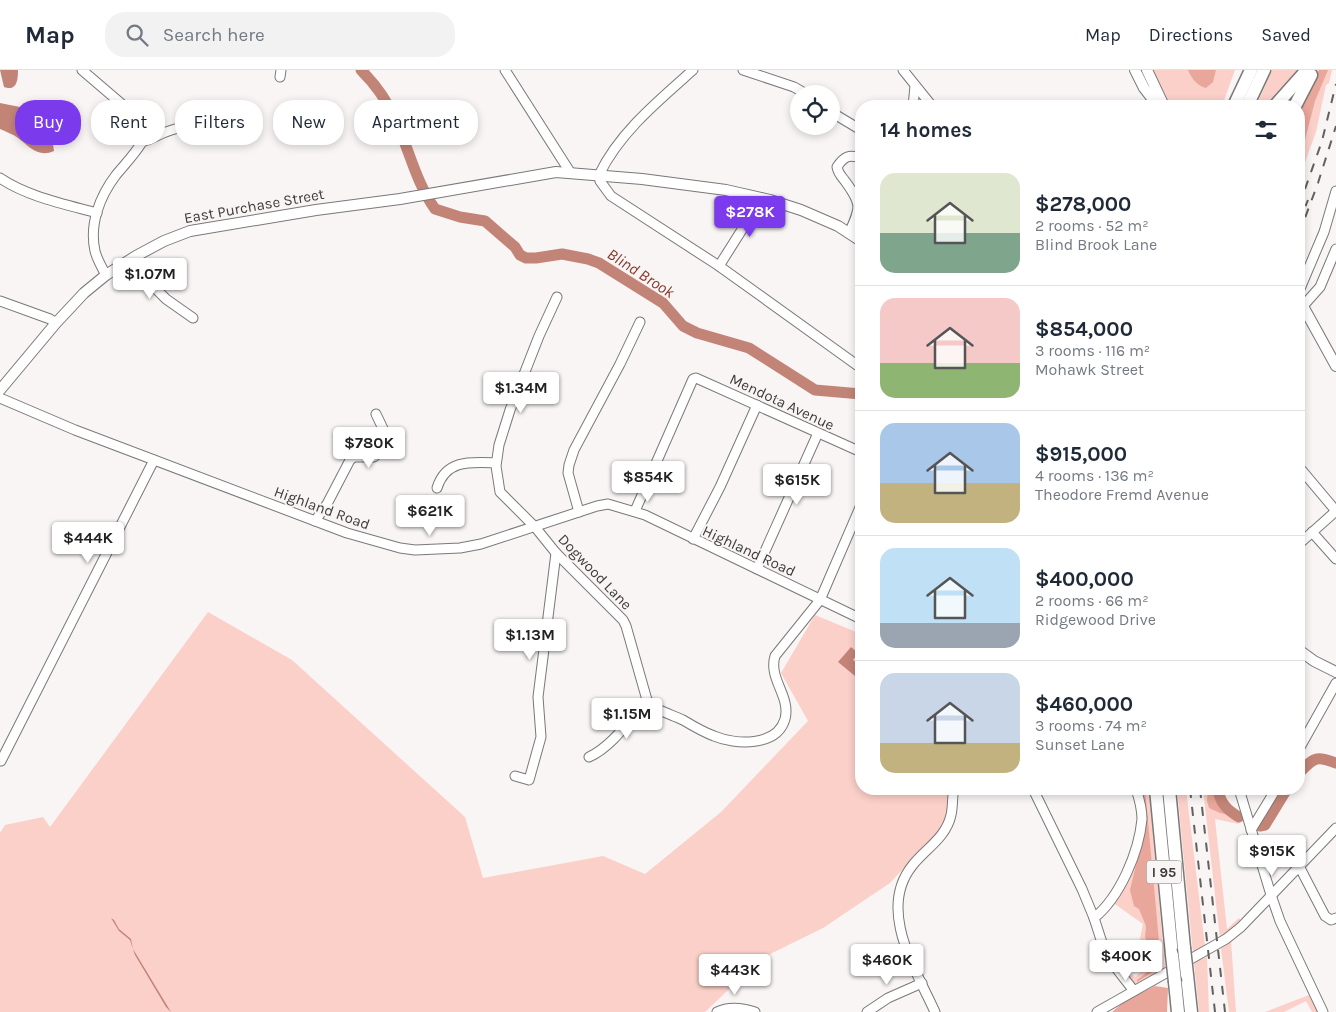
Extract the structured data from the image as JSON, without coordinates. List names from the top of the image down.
{
  "streets": {
    "highway": ["I 95"],
    "main road": ["East Purchase Street"],
    "street": ["Mendota Avenue", "Highland Road", "Dogwood Lane"]
  },
  "crossings": [
    ["Mendota Avenue", "Highland Road"],
    ["Highland Road", "Dogwood Lane"]
  ],
  "water": ["Blind Brook"],
  "page": {
    "header": "Map",
    "search": "Search here",
    "nav": ["Map", "Directions", "Saved"],
    "chip": [
      "Buy",
      "Rent",
      "Filters",
      "New",
      "Apartment"
    ],
    "heading": "14 homes",
    "list": [
      {
        "name": "$278,000",
        "note": "2 rooms · 52 m² · Blind Brook Lane"
      },
      {
        "name": "$854,000",
        "note": "3 rooms · 116 m² · Mohawk Street"
      },
      {
        "name": "$915,000",
        "note": "4 rooms · 136 m² · Theodore Fremd Avenue"
      },
      {
        "name": "$400,000",
        "note": "2 rooms · 66 m² · Ridgewood Drive"
      },
      {
        "name": "$460,000",
        "note": "3 rooms · 74 m² · Sunset Lane"
      }
    ],
    "price": [
      "$278K",
      "$1.07M",
      "$1.34M",
      "$780K",
      "$854K",
      "$615K",
      "$621K",
      "$444K",
      "$1.13M",
      "$1.15M",
      "$915K",
      "$400K",
      "$460K",
      "$443K"
    ]
  }
}
